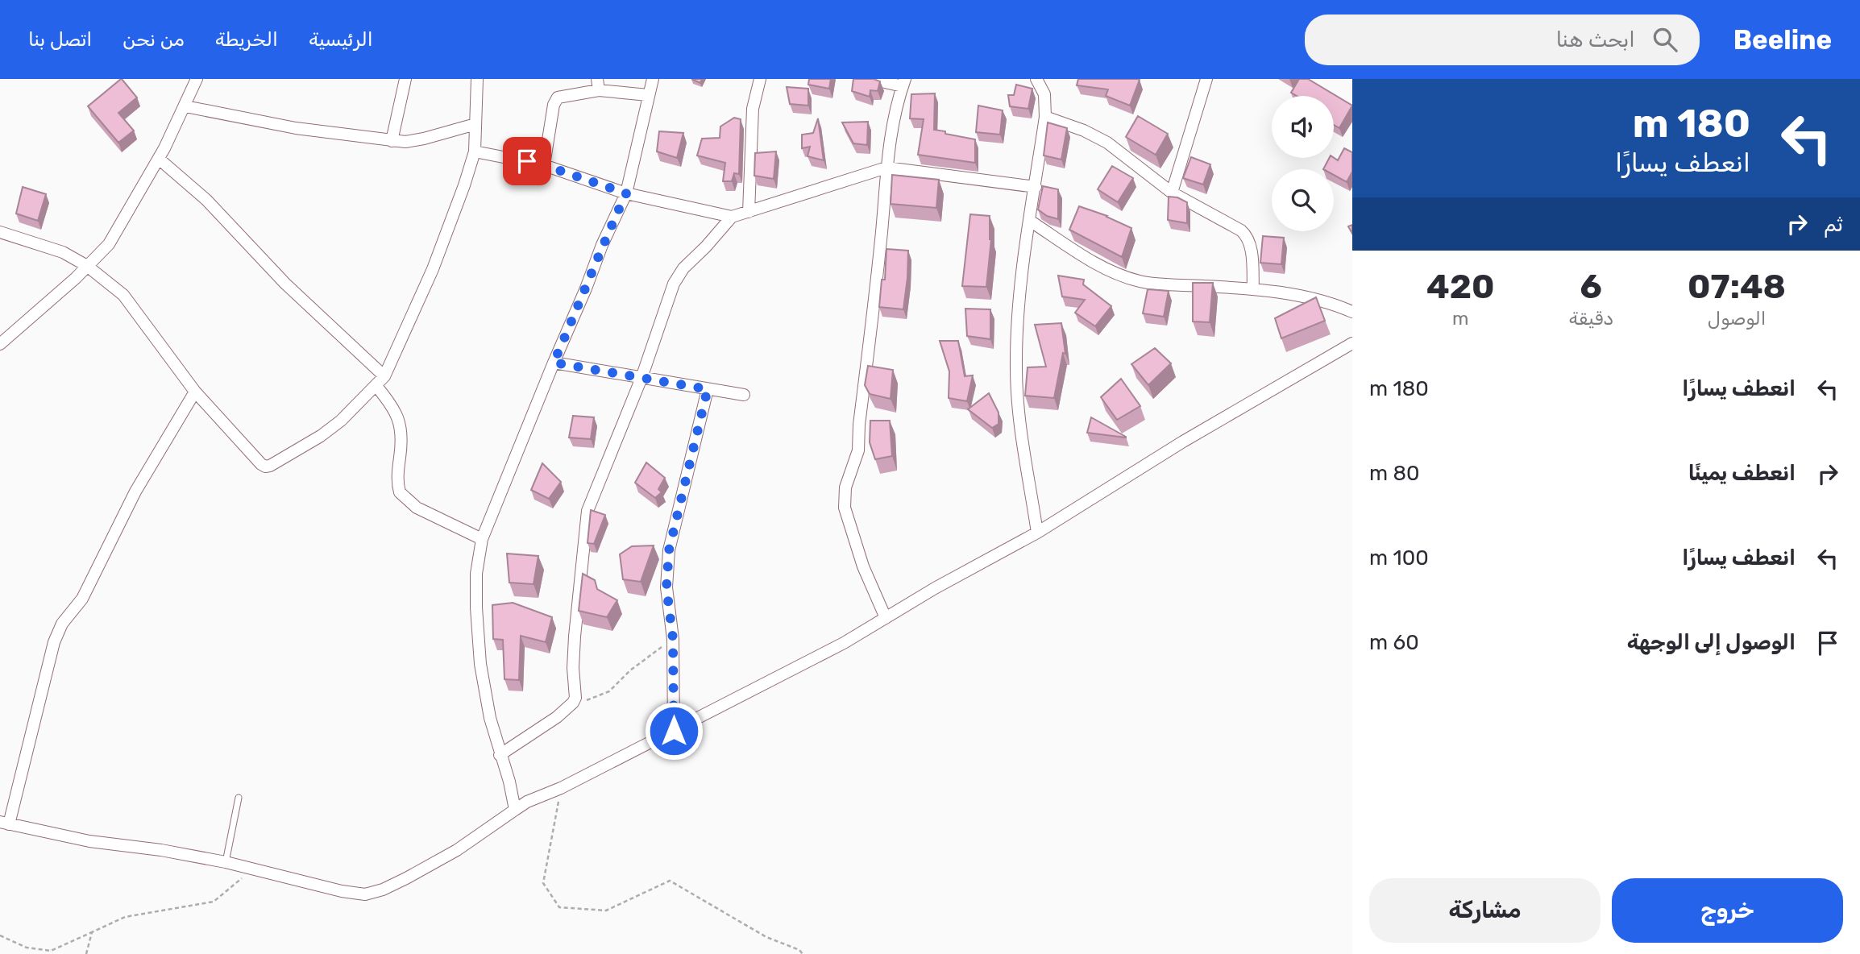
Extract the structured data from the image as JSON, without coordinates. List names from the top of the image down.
{
  "page": {
    "header": "Beeline",
    "search": "ابحث هنا",
    "nav": [
      "الرئيسية",
      "الخريطة",
      "من نحن",
      "اتصل بنا"
    ],
    "turn": ["180 m", "انعطف يسارًا"],
    "then": "ثم",
    "eta": [
      "07:48",
      "الوصول",
      "6",
      "دقيقة",
      "420",
      "m"
    ],
    "list": [
      {
        "name": "انعطف يسارًا",
        "value": "180 m"
      },
      {
        "name": "انعطف يمينًا",
        "value": "80 m"
      },
      {
        "name": "انعطف يسارًا",
        "value": "100 m"
      },
      {
        "name": "الوصول إلى الوجهة",
        "value": "60 m"
      }
    ],
    "buttons": ["خروج", "مشاركة"]
  }
}
